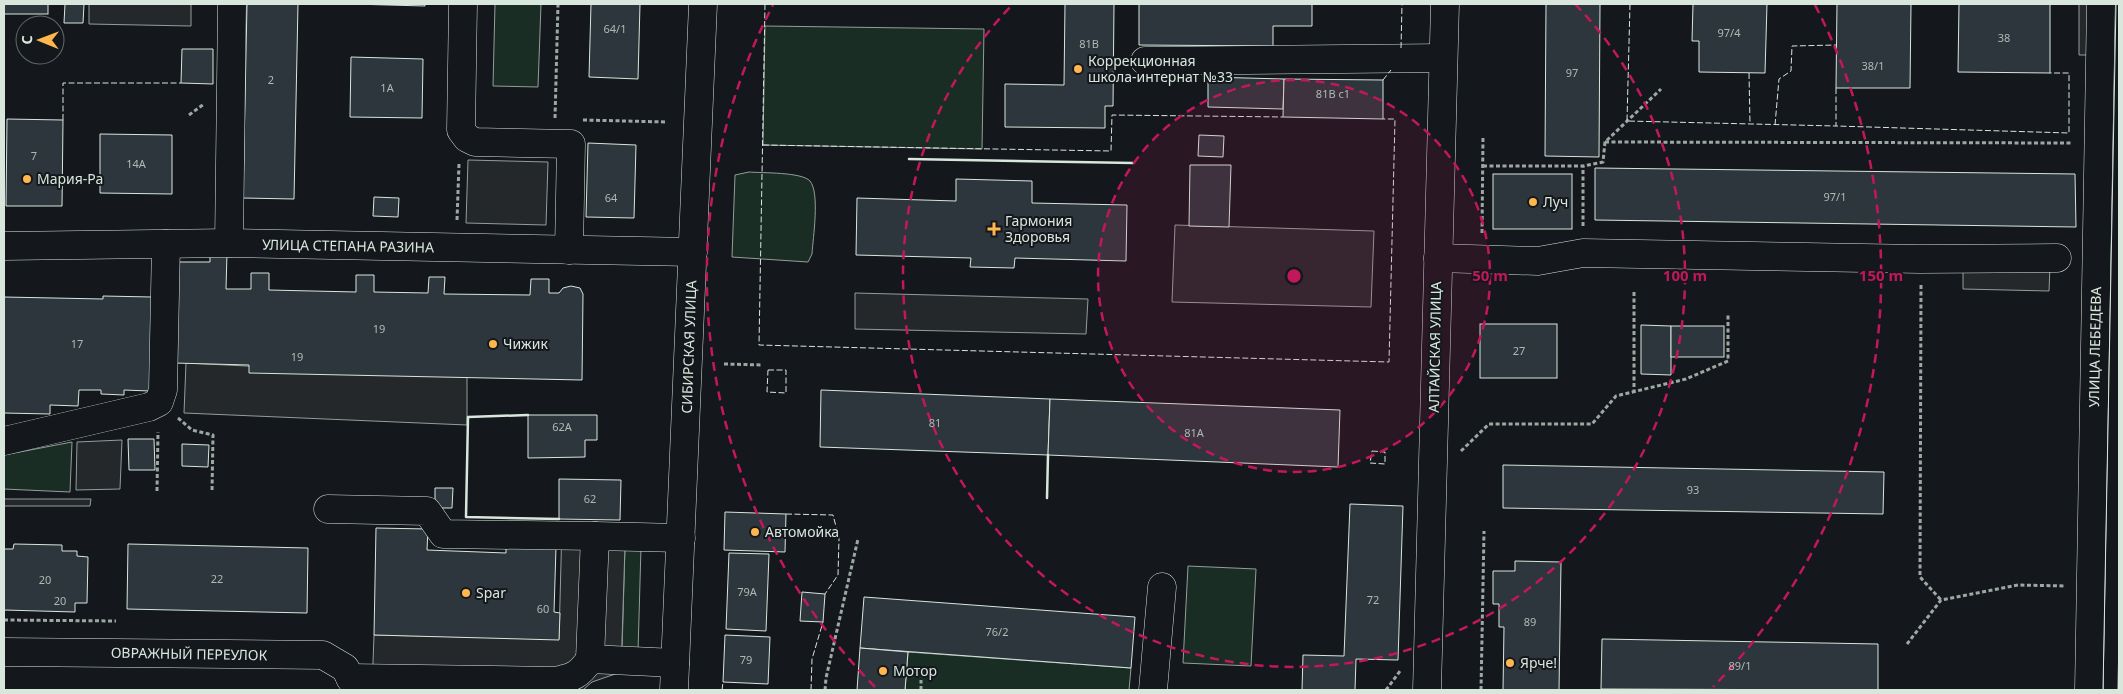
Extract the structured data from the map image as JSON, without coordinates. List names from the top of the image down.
{
  "streets": {
    "street": [
      "УЛИЦА СТЕПАНА РАЗИНА",
      "СИБИРСКАЯ УЛИЦА",
      "АЛТАЙСКАЯ УЛИЦА",
      "УЛИЦА ЛЕБЕДЕВА",
      "ОВРАЖНЫЙ ПЕРЕУЛОК"
    ]
  },
  "crossings": [
    ["УЛИЦА СТЕПАНА РАЗИНА", "СИБИРСКАЯ УЛИЦА"]
  ],
  "places": {
    "other": [
      "Коррекционная школа-интернат №33",
      "Мария-Ра",
      "Луч",
      "Чижик",
      "Автомойка",
      "Spar",
      "Ярче!",
      "Мотор"
    ],
    "health": ["Гармония Здоровья"]
  },
  "house_numbers": [
    "64/1",
    "97/4",
    "38",
    "81В",
    "38/1",
    "97",
    "2",
    "1А",
    "81В с1",
    "7",
    "14А",
    "97/1",
    "64",
    "19",
    "17",
    "27",
    "19",
    "81",
    "62А",
    "81А",
    "93",
    "62",
    "22",
    "20",
    "79А",
    "72",
    "20",
    "60",
    "89",
    "76/2",
    "79",
    "89/1"
  ],
  "north": "left",
  "rings": ["50 m", "100 m", "150 m"]
}
